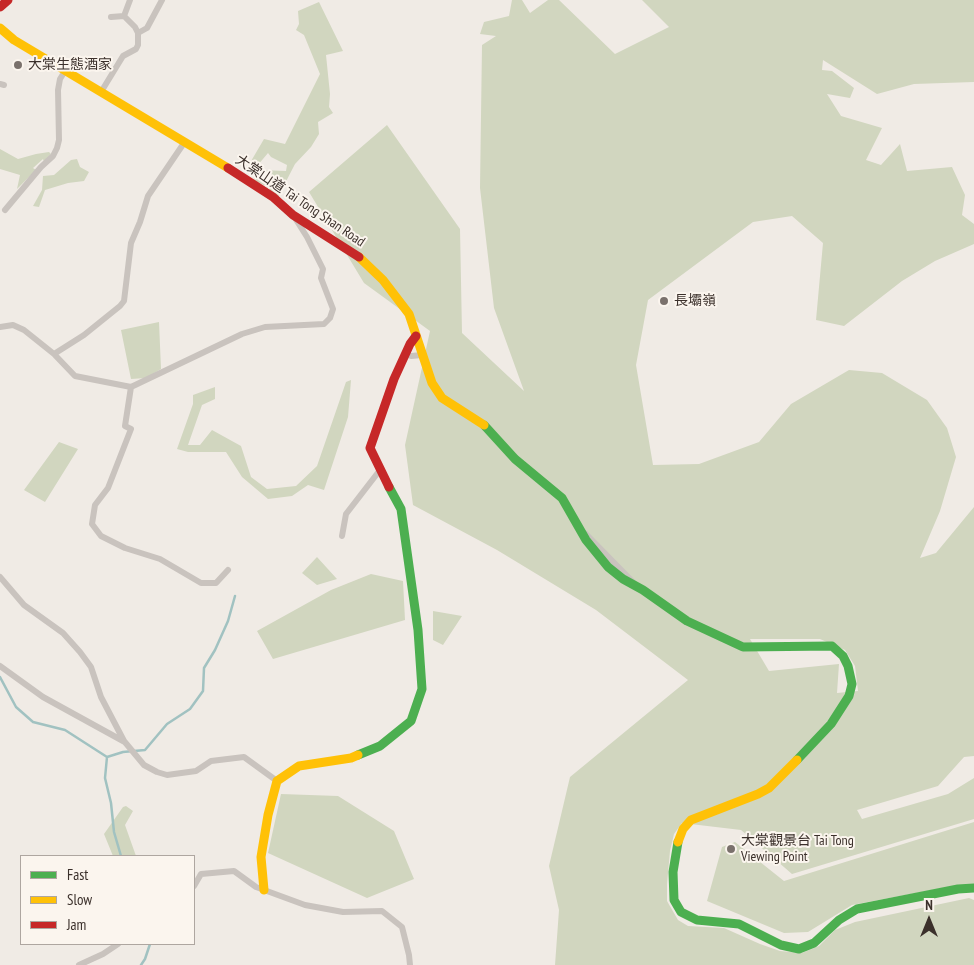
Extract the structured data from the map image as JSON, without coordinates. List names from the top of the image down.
{
  "streets": {
    "street": ["大棠山道 Tai Tong Shan Road"]
  },
  "places": ["大棠生態酒家", "長壩嶺", "大棠觀景台 Tai Tong Viewing Point"],
  "legend": ["Fast", "Slow", "Jam"],
  "north": "top"
}
